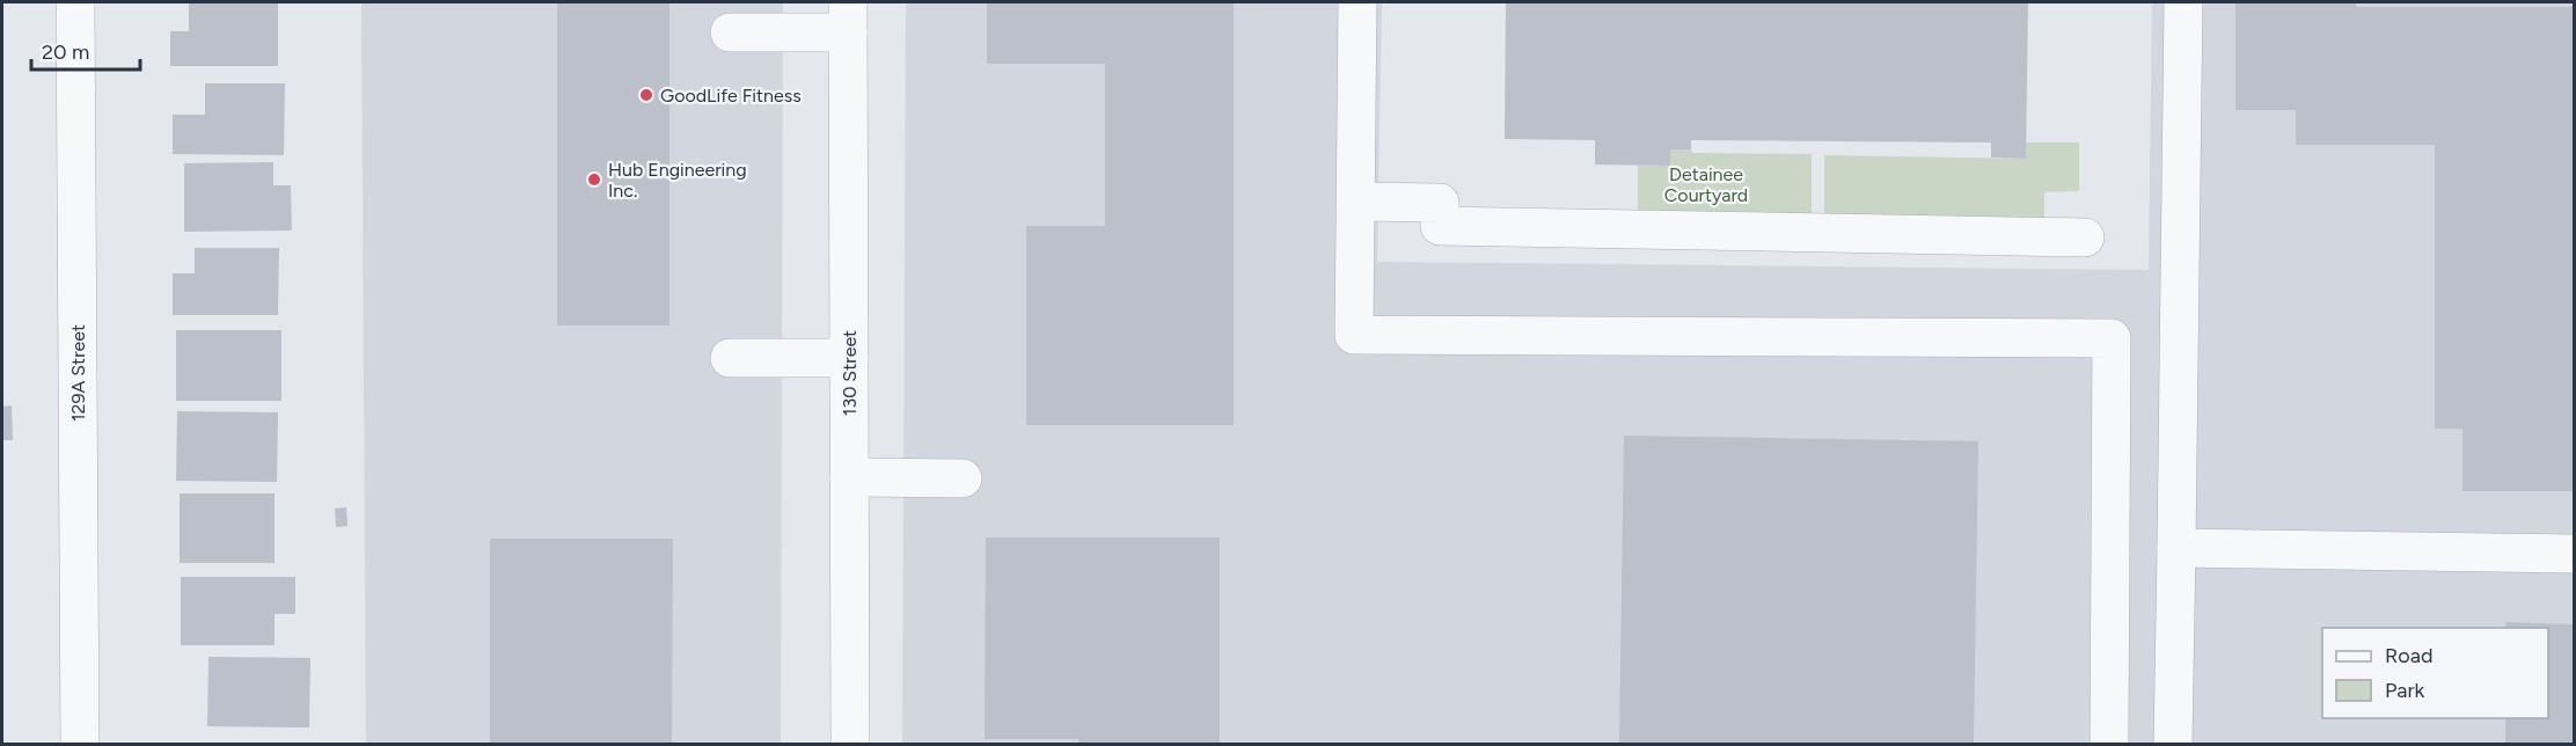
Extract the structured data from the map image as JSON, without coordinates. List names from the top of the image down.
{
  "streets": {
    "street": ["129A Street", "130 Street"]
  },
  "parks": ["Detainee Courtyard"],
  "places": ["GoodLife Fitness", "Hub Engineering Inc."],
  "legend": ["Road", "Park"],
  "scale_bar": "20 m"
}
